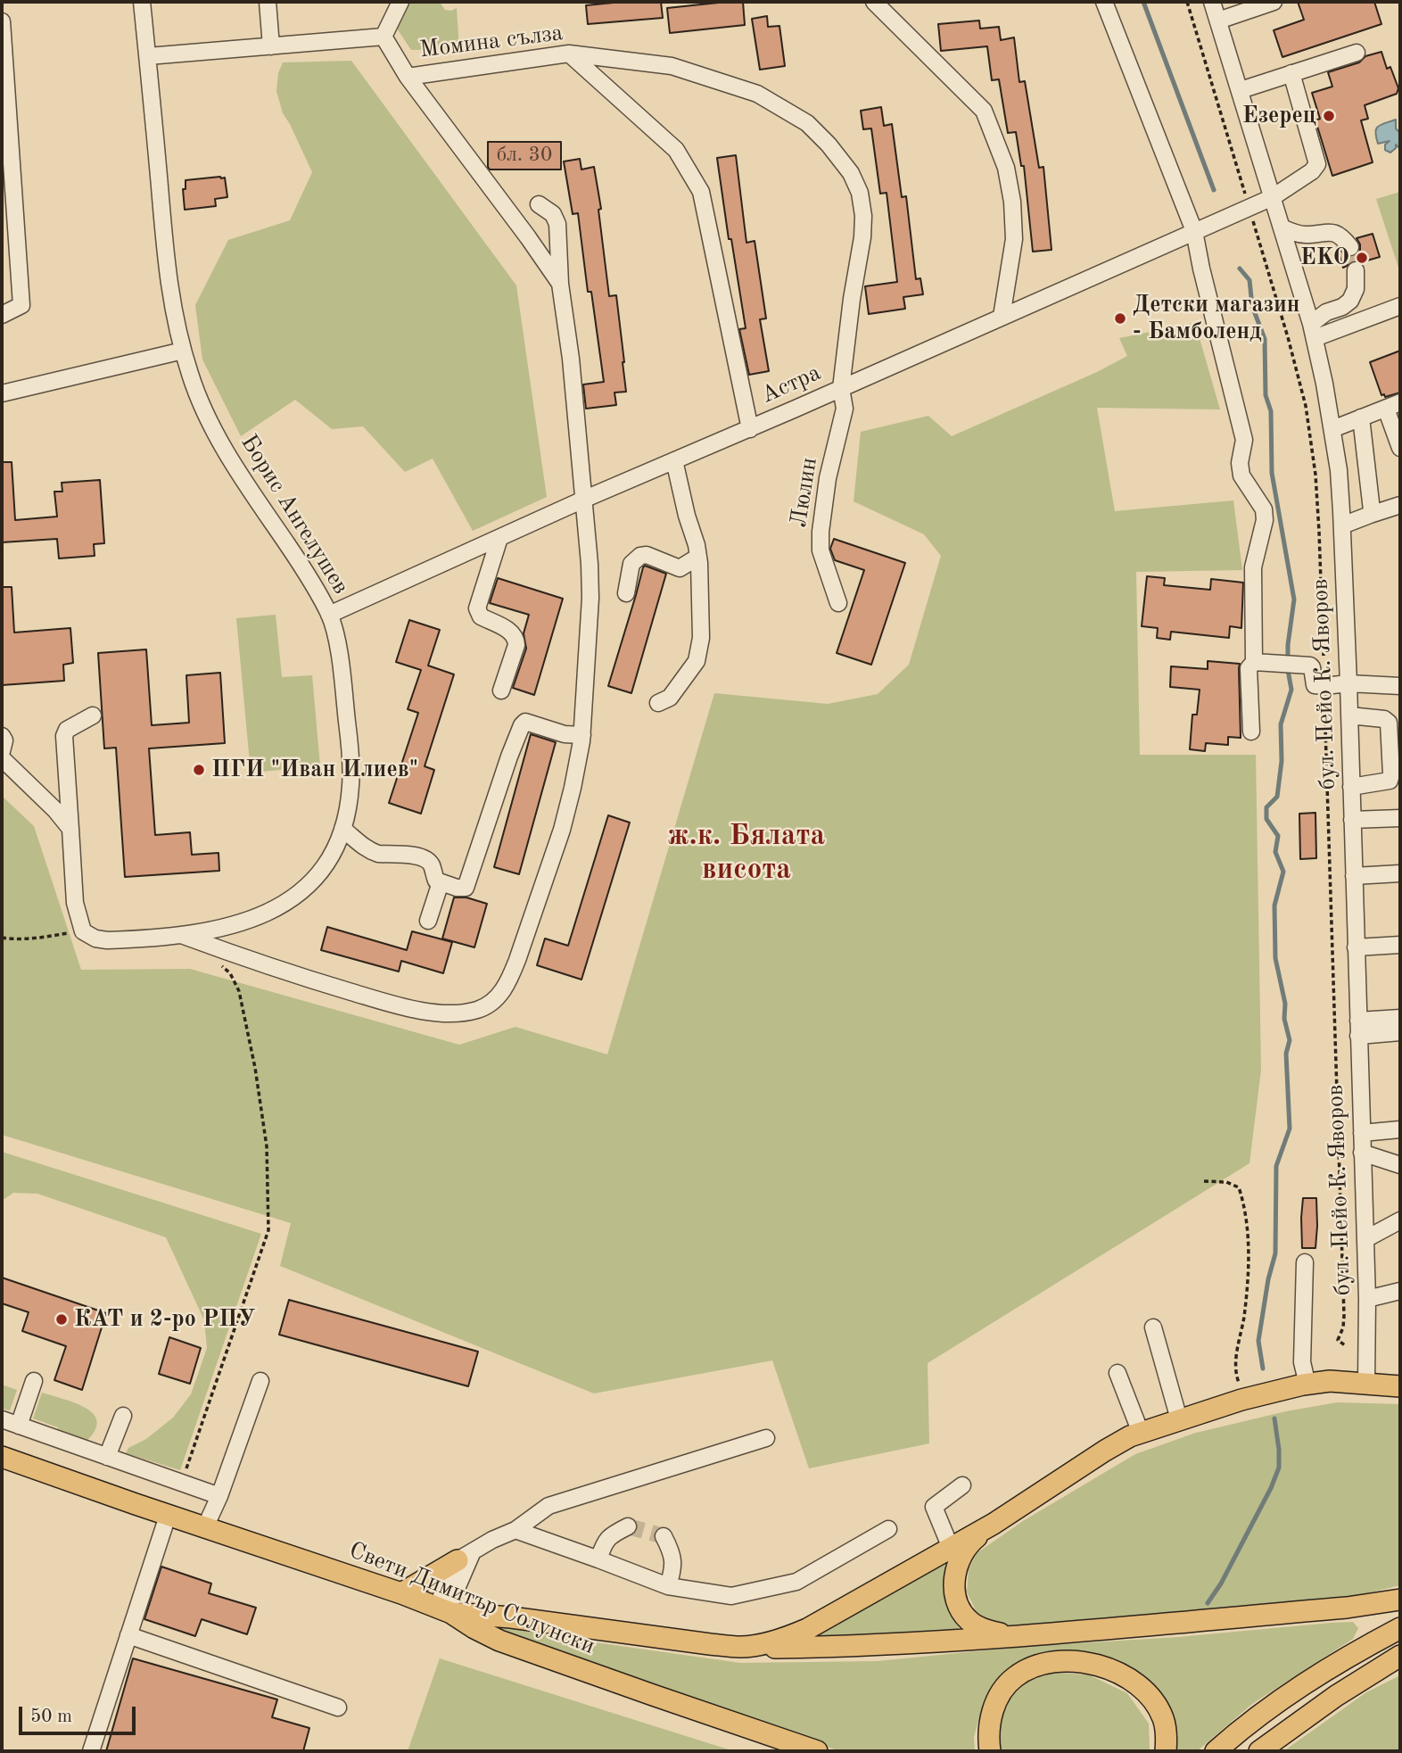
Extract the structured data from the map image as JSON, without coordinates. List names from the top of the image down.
{
  "streets": {
    "main road": ["Свети Димитър Солунски"],
    "street": [
      "Момина сълза",
      "Астра",
      "Люлин",
      "Борис Ангелушев",
      "бул. Пейо К. Яворов"
    ]
  },
  "crossings": [
    ["Момина сълза", "Астра"],
    ["Момина сълза", "Люлин"],
    ["Астра", "Люлин"],
    ["Астра", "Борис Ангелушев"],
    ["Астра", "бул. Пейо К. Яворов"]
  ],
  "districts": ["ж.к. Бялата висота"],
  "places": [
    "Езерец",
    "EKO",
    "Детски магазин - Бамболенд",
    "ПГИ \"Иван Илиев\"",
    "КАТ и 2-ро РПУ"
  ],
  "house_numbers": ["бл. 30"],
  "scale_bar": "50 m"
}
